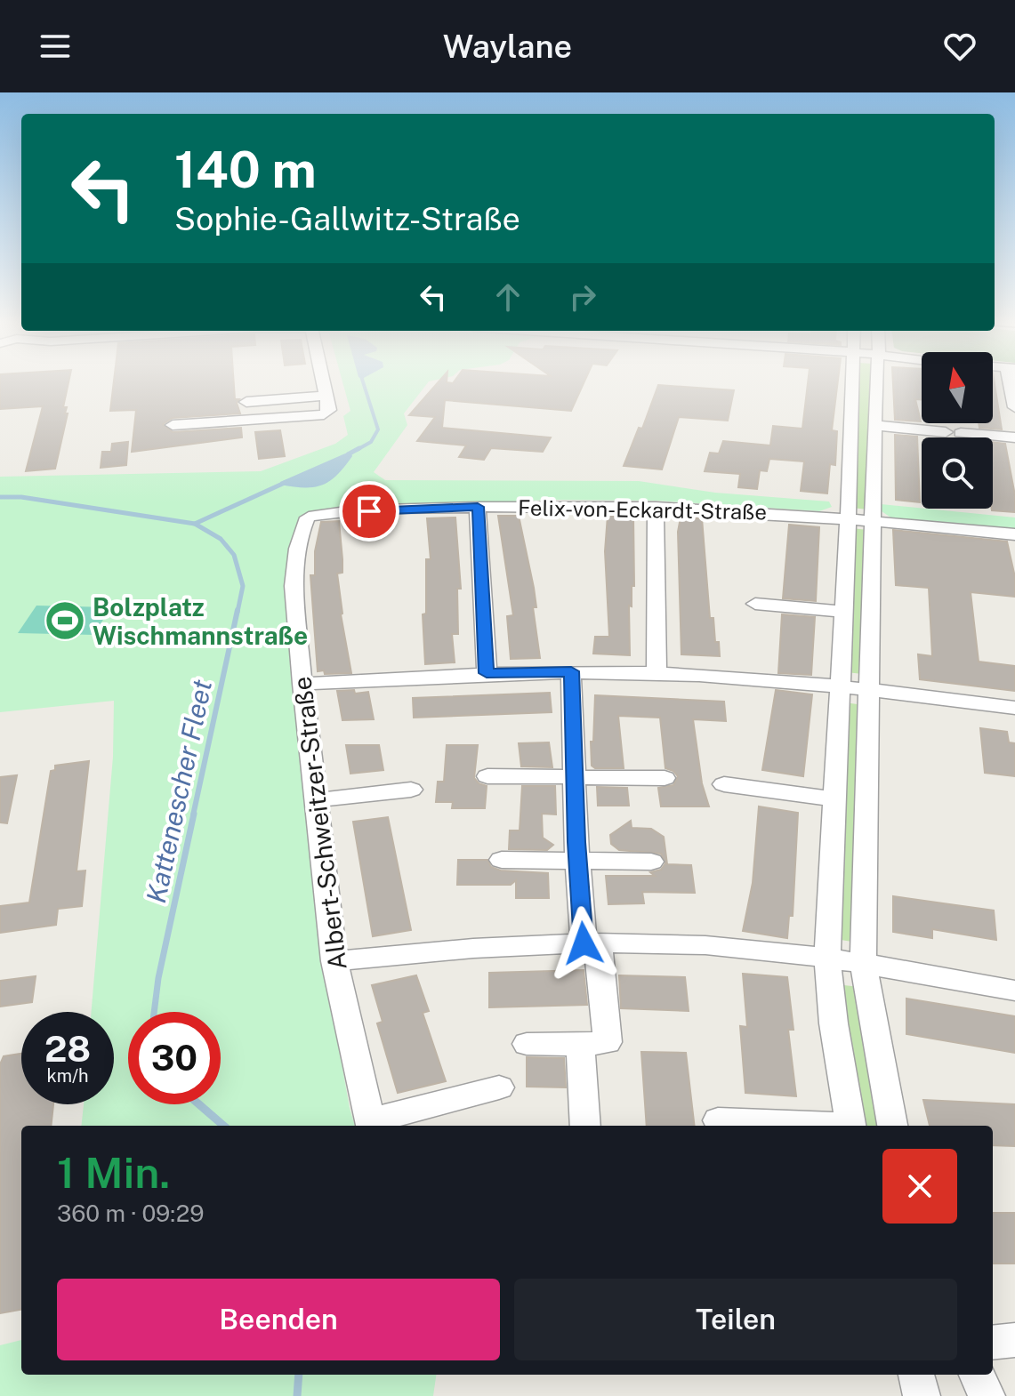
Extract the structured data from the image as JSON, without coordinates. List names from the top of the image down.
{
  "streets": {
    "street": ["Felix-von-Eckardt-Straße", "Albert-Schweitzer-Straße"]
  },
  "crossings": [
    ["Felix-von-Eckardt-Straße", "Albert-Schweitzer-Straße"]
  ],
  "water": ["Kattenescher Fleet"],
  "places": {
    "sports": ["Bolzplatz Wischmannstraße"]
  },
  "north": "top",
  "page": {
    "header": "Waylane",
    "turn": ["140 m", "Sophie-Gallwitz-Straße"],
    "speed": "28 km/h",
    "limit": "30",
    "heading": ["1 Min.", "360 m · 09:29"],
    "buttons": ["Beenden", "Teilen"]
  }
}
